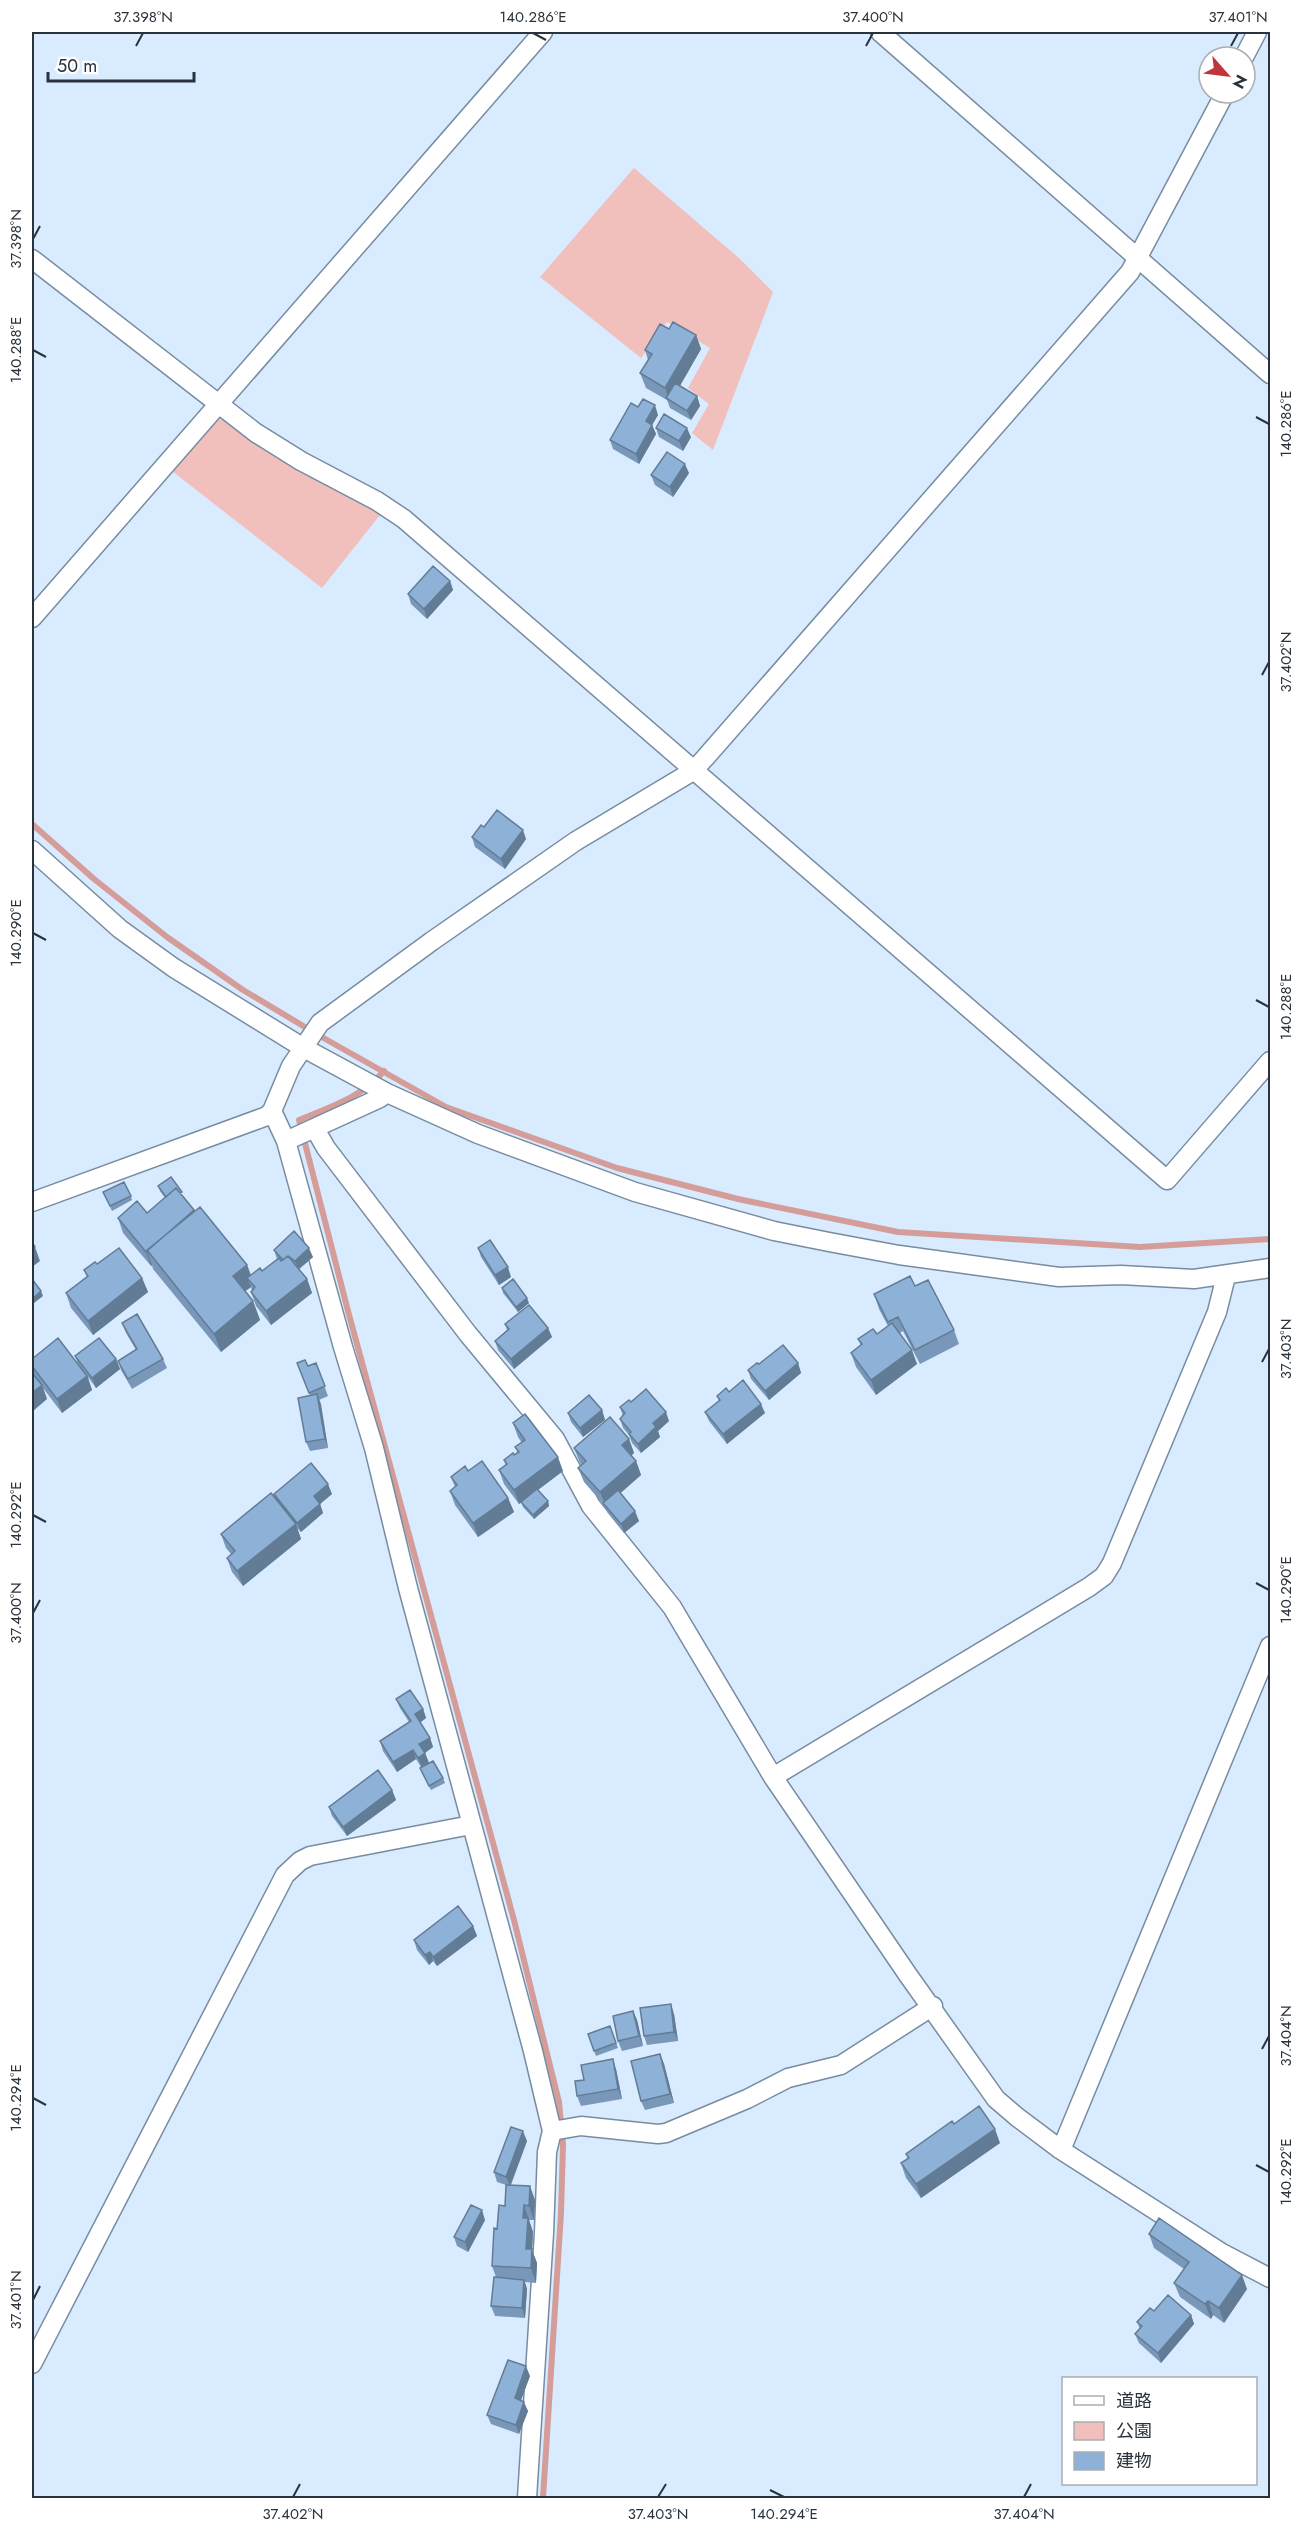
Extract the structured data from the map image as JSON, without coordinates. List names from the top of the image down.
{
  "legend": ["道路", "公園", "建物"],
  "scale_bar": "50 m",
  "north": "bottom right",
  "coordinates": [
    "37.398°N",
    "140.286°E",
    "37.400°N",
    "37.401°N",
    "140.288°E",
    "37.402°N",
    "140.290°E",
    "37.403°N",
    "140.292°E",
    "37.404°N",
    "140.294°E"
  ]
}
